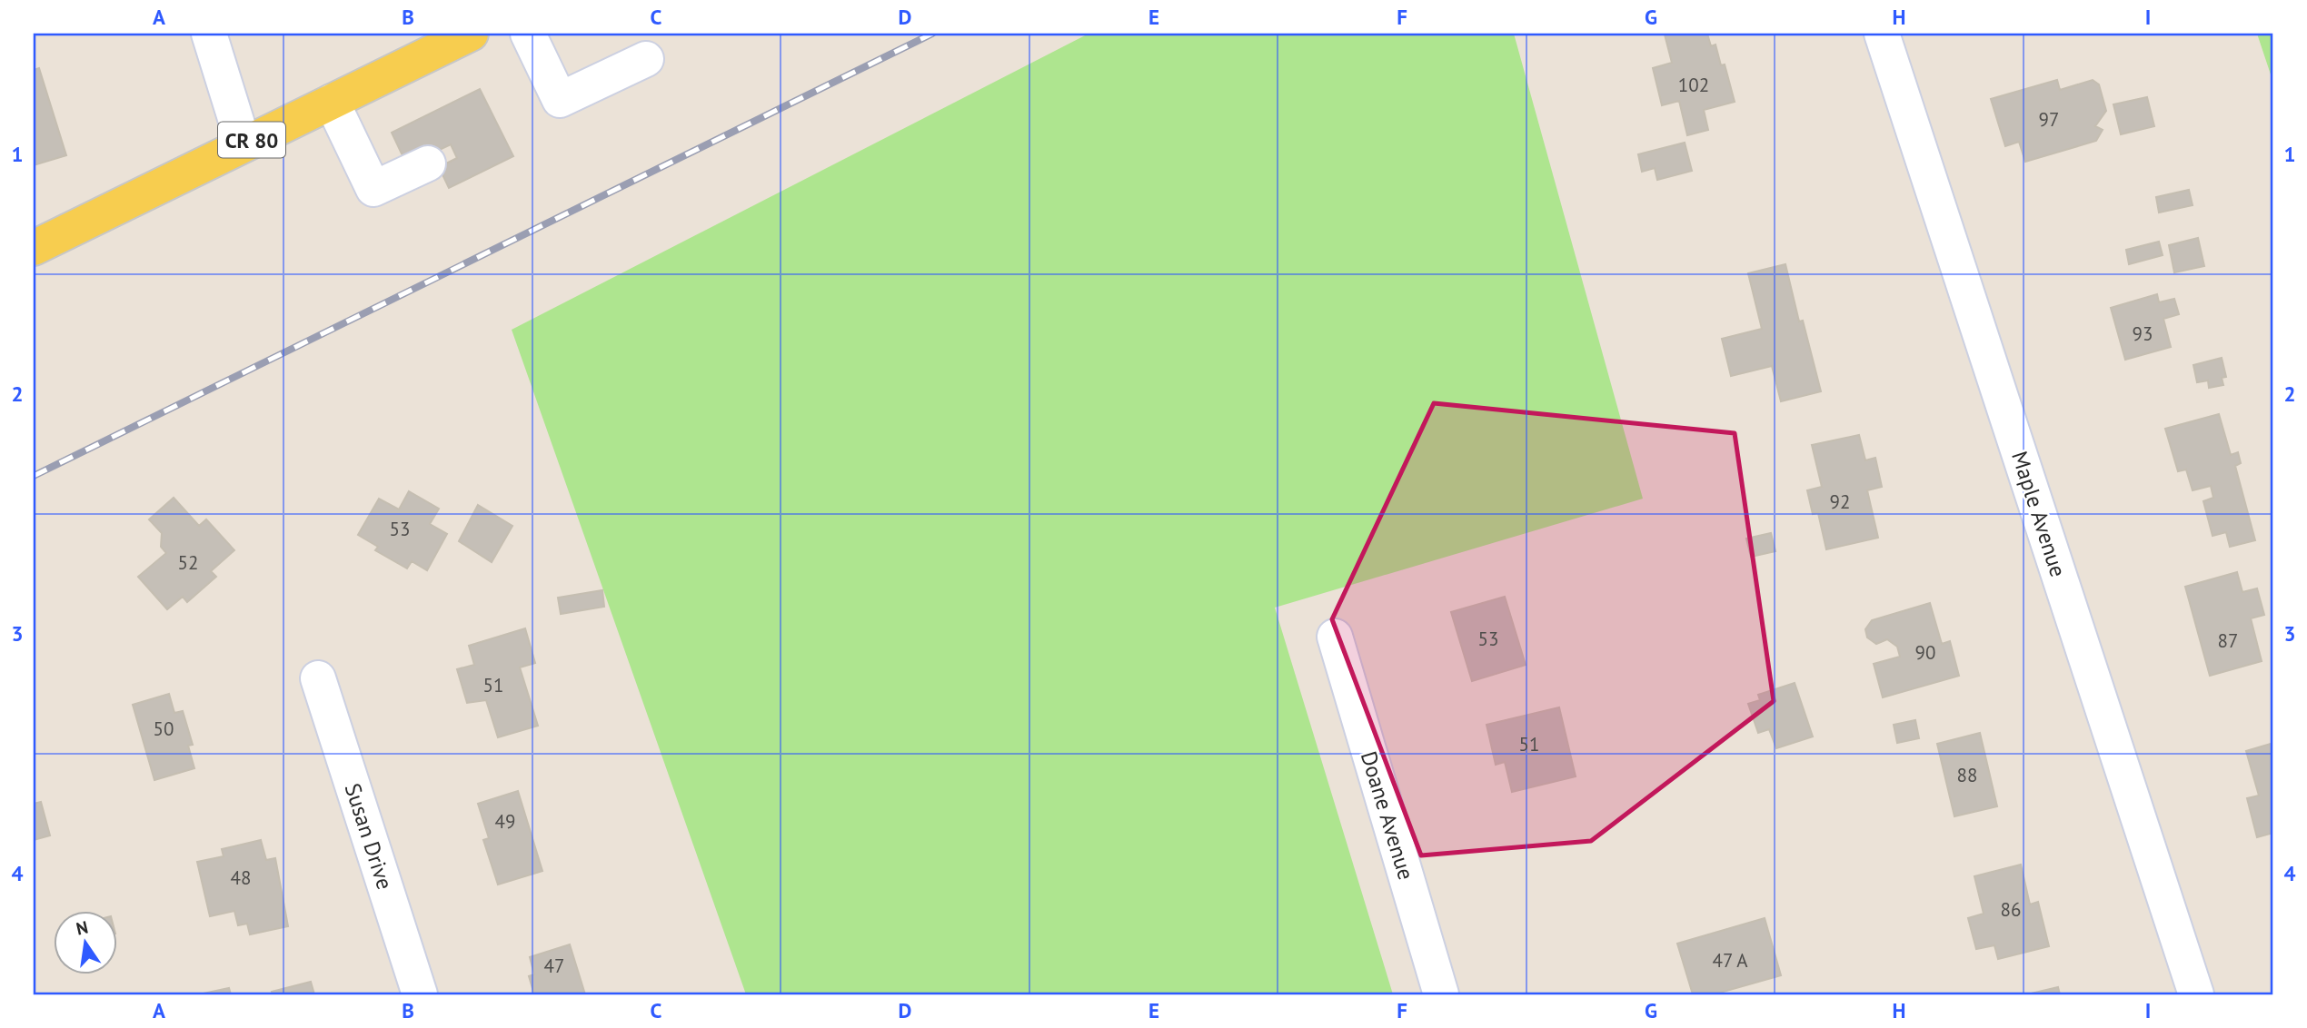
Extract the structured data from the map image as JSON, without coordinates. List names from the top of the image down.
{
  "streets": {
    "main road": ["CR 80"],
    "street": ["Maple Avenue", "Doane Avenue", "Susan Drive"]
  },
  "house_numbers": [
    "102",
    "97",
    "93",
    "92",
    "53",
    "52",
    "53",
    "87",
    "90",
    "51",
    "50",
    "51",
    "88",
    "49",
    "48",
    "86",
    "47 A",
    "47"
  ],
  "north": "top",
  "grid": {
    "columns": [
      "A",
      "B",
      "C",
      "D",
      "E",
      "F",
      "G",
      "H",
      "I"
    ],
    "rows": [
      "1",
      "2",
      "3",
      "4"
    ]
  }
}
